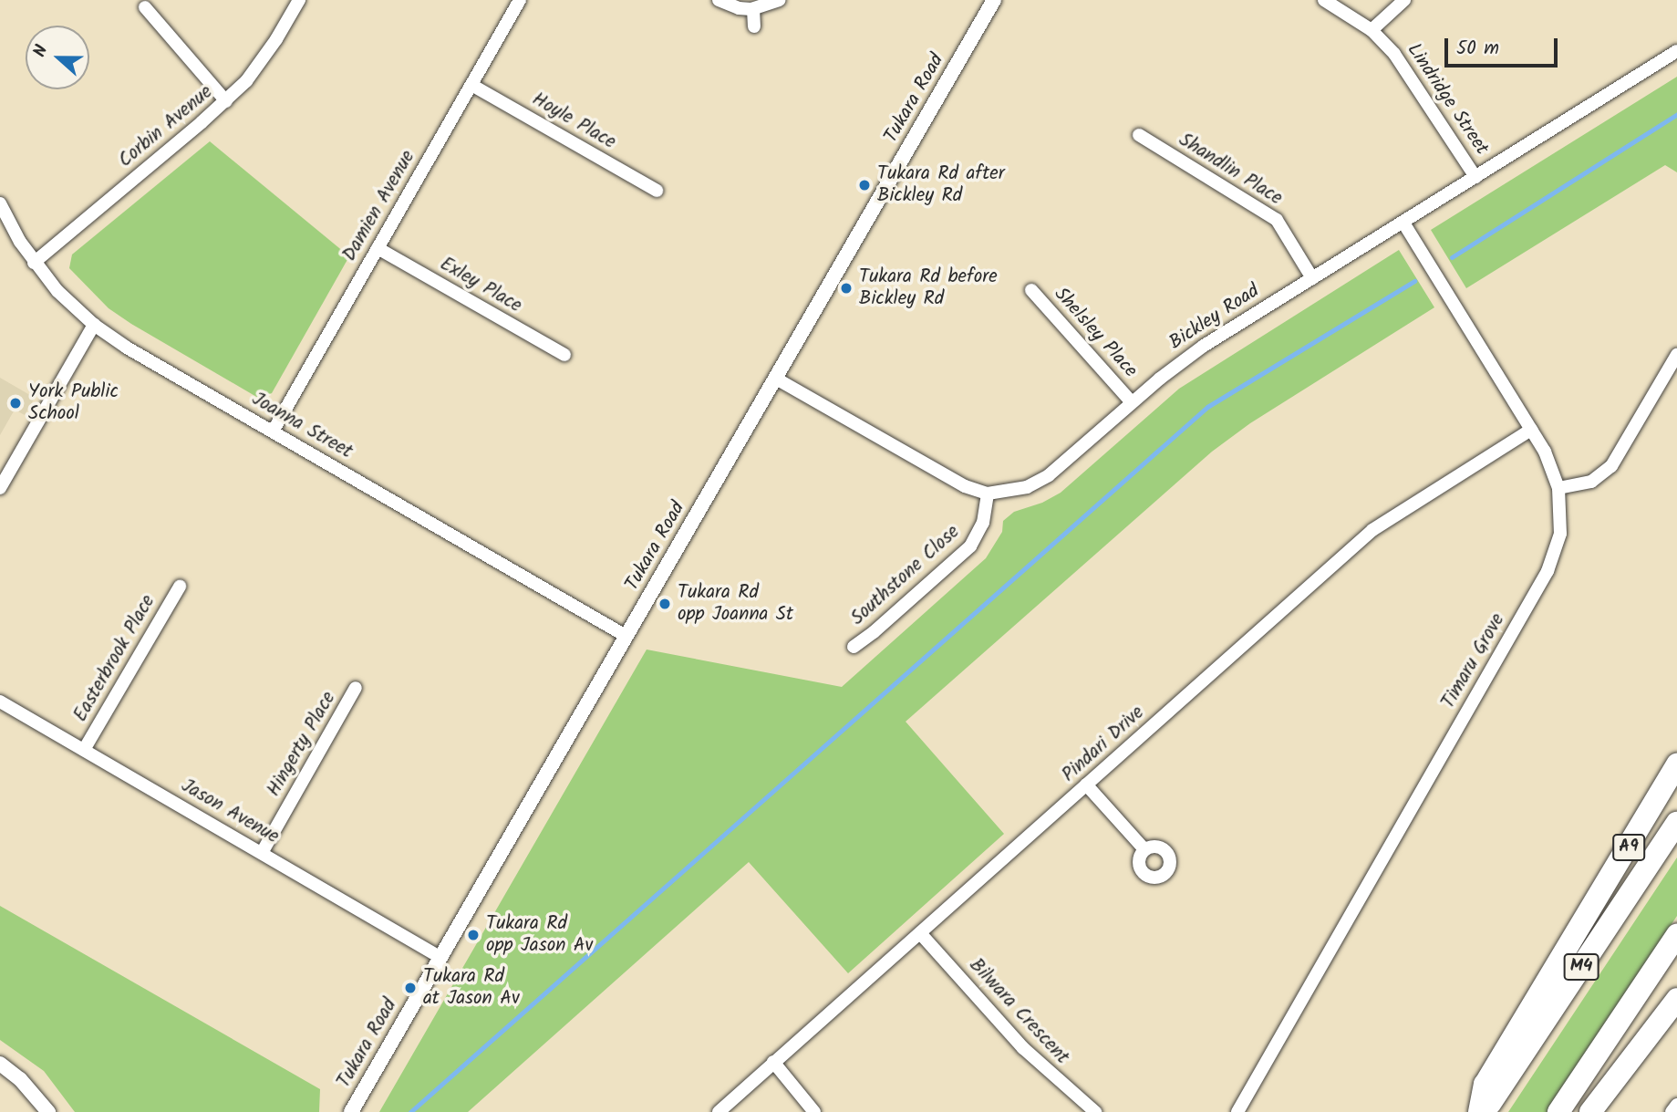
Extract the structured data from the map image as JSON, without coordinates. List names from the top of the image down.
{
  "streets": {
    "highway": ["A9", "M4"],
    "street": [
      "Tukara Road",
      "Lindridge Street",
      "Hoyle Place",
      "Corbin Avenue",
      "Shandlin Place",
      "Damien Avenue",
      "Exley Place",
      "Bickley Road",
      "Shelsley Place",
      "Joanna Street",
      "Southstone Close",
      "Easterbrook Place",
      "Timaru Grove",
      "Hingerty Place",
      "Pindari Drive",
      "Jason Avenue",
      "Bilwara Crescent"
    ]
  },
  "crossings": [
    ["Tukara Road", "Bickley Road"],
    ["Tukara Road", "Joanna Street"],
    ["Tukara Road", "Jason Avenue"],
    ["Lindridge Street", "Bickley Road"],
    ["Hoyle Place", "Damien Avenue"],
    ["Corbin Avenue", "Joanna Street"],
    ["Shandlin Place", "Bickley Road"],
    ["Damien Avenue", "Exley Place"],
    ["Damien Avenue", "Joanna Street"],
    ["Bickley Road", "Shelsley Place"],
    ["Bickley Road", "Southstone Close"],
    ["Bickley Road", "Timaru Grove"],
    ["Easterbrook Place", "Jason Avenue"],
    ["Timaru Grove", "Pindari Drive"],
    ["Hingerty Place", "Jason Avenue"],
    ["Pindari Drive", "Bilwara Crescent"]
  ],
  "places": [
    "Tukara Rd after Bickley Rd",
    "Tukara Rd before Bickley Rd",
    "York Public School",
    "Tukara Rd opp Joanna St",
    "Tukara Rd opp Jason Av",
    "Tukara Rd at Jason Av"
  ],
  "scale_bar": "50 m",
  "north": "left"
}
